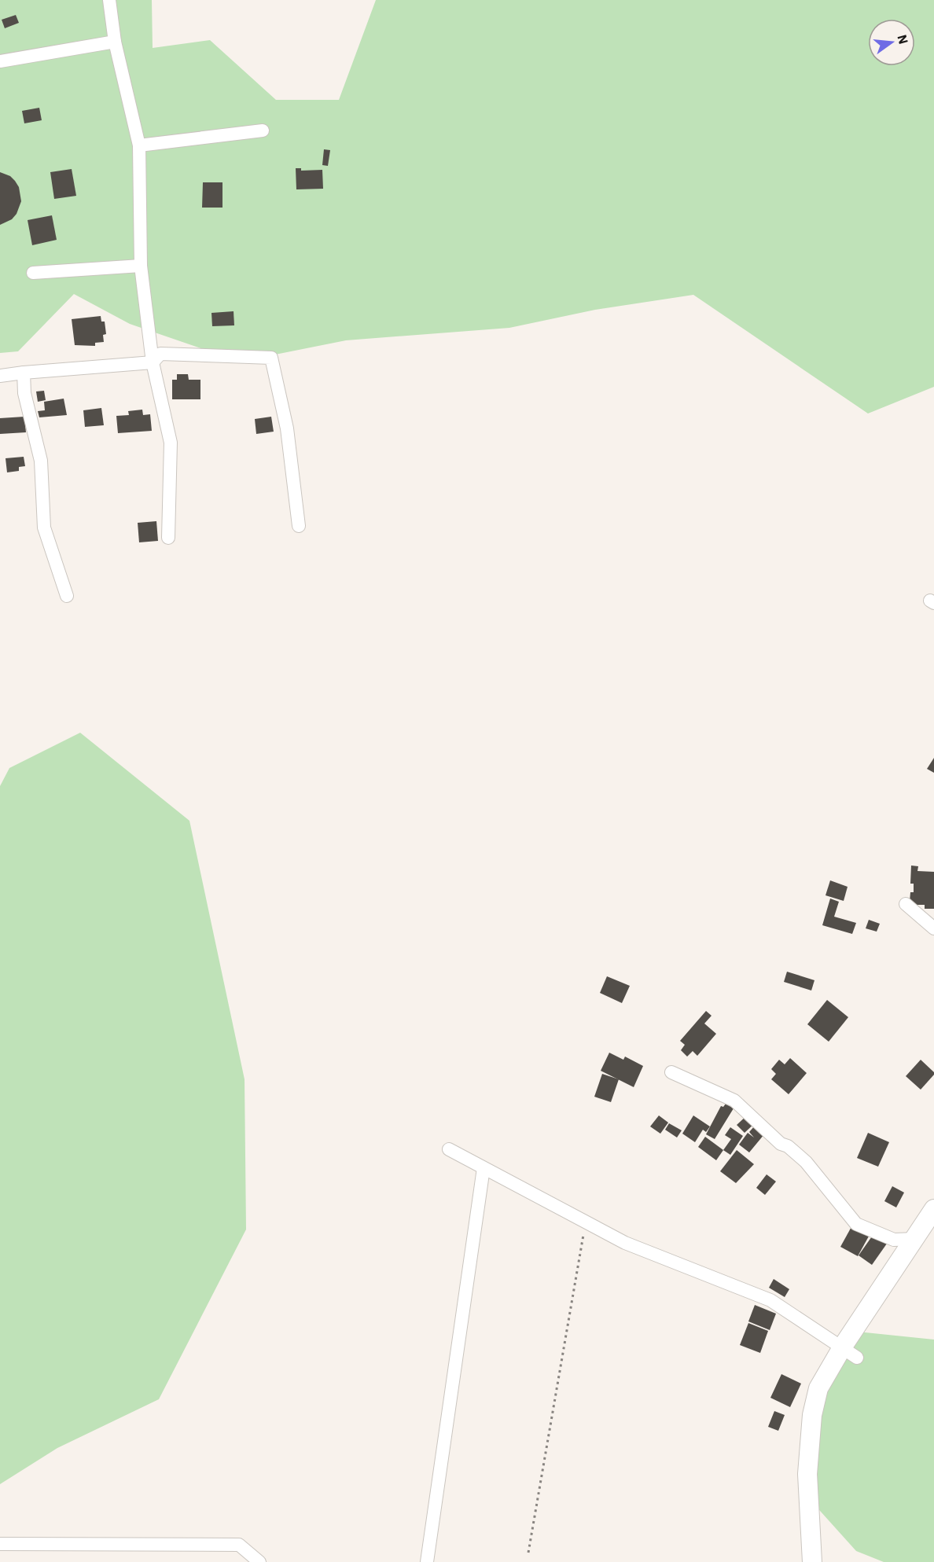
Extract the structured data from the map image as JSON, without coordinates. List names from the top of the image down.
{
  "north": "right"
}
